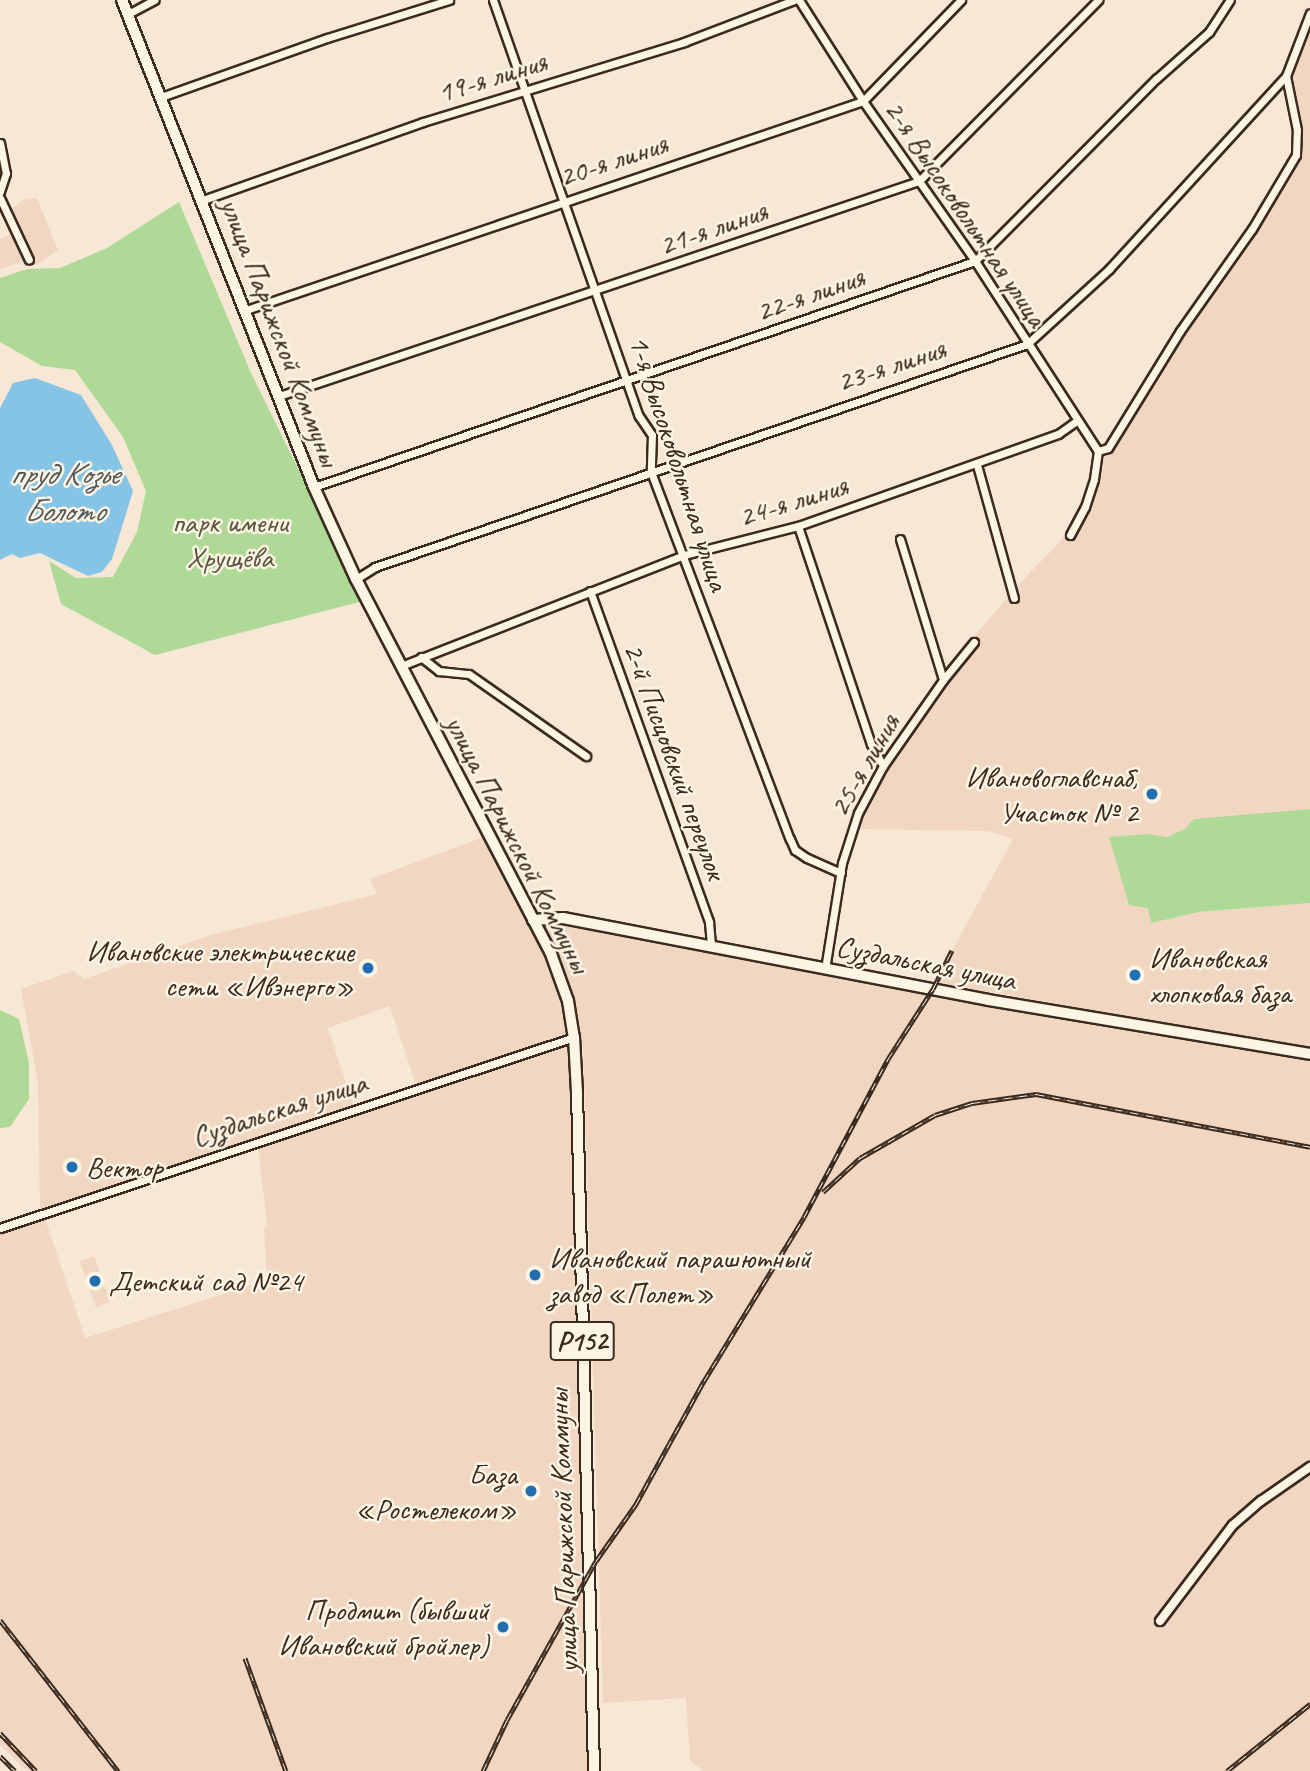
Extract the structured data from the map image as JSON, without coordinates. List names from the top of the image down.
{
  "streets": {
    "main road": ["улица Парижской Коммуны", "Суздальская улица", "Р152"],
    "street": [
      "19-я линия",
      "20-я линия",
      "2-я Высоковольтная улица",
      "21-я линия",
      "22-я линия",
      "23-я линия",
      "1-я Высоковольтная улица",
      "24-я линия",
      "2-й Писцовский переулок",
      "25-я линия"
    ]
  },
  "crossings": [
    ["19-я линия", "2-я Высоковольтная улица"],
    ["19-я линия", "улица Парижской Коммуны"],
    ["19-я линия", "1-я Высоковольтная улица"],
    ["20-я линия", "2-я Высоковольтная улица"],
    ["20-я линия", "улица Парижской Коммуны"],
    ["20-я линия", "1-я Высоковольтная улица"],
    ["2-я Высоковольтная улица", "21-я линия"],
    ["2-я Высоковольтная улица", "22-я линия"],
    ["2-я Высоковольтная улица", "23-я линия"],
    ["2-я Высоковольтная улица", "24-я линия"],
    ["21-я линия", "улица Парижской Коммуны"],
    ["21-я линия", "1-я Высоковольтная улица"],
    ["22-я линия", "улица Парижской Коммуны"],
    ["22-я линия", "1-я Высоковольтная улица"],
    ["улица Парижской Коммуны", "23-я линия"],
    ["улица Парижской Коммуны", "24-я линия"],
    ["улица Парижской Коммуны", "Суздальская улица"],
    ["23-я линия", "1-я Высоковольтная улица"],
    ["1-я Высоковольтная улица", "24-я линия"],
    ["1-я Высоковольтная улица", "25-я линия"],
    ["24-я линия", "2-й Писцовский переулок"],
    ["2-й Писцовский переулок", "Суздальская улица"],
    ["25-я линия", "Суздальская улица"]
  ],
  "water": ["пруд Козье Болото"],
  "parks": ["парк имени Хрущёва"],
  "places": [
    "Ивановоглавснаб, Участок № 2",
    "Ивановские электрические сети «Ивэнерго»",
    "Ивановская хлопковая база",
    "Вектор",
    "Ивановский парашютный завод «Полет»",
    "Детский сад №24",
    "База «Ростелеком»",
    "Продмит (бывший Ивановский бройлер)"
  ]
}
